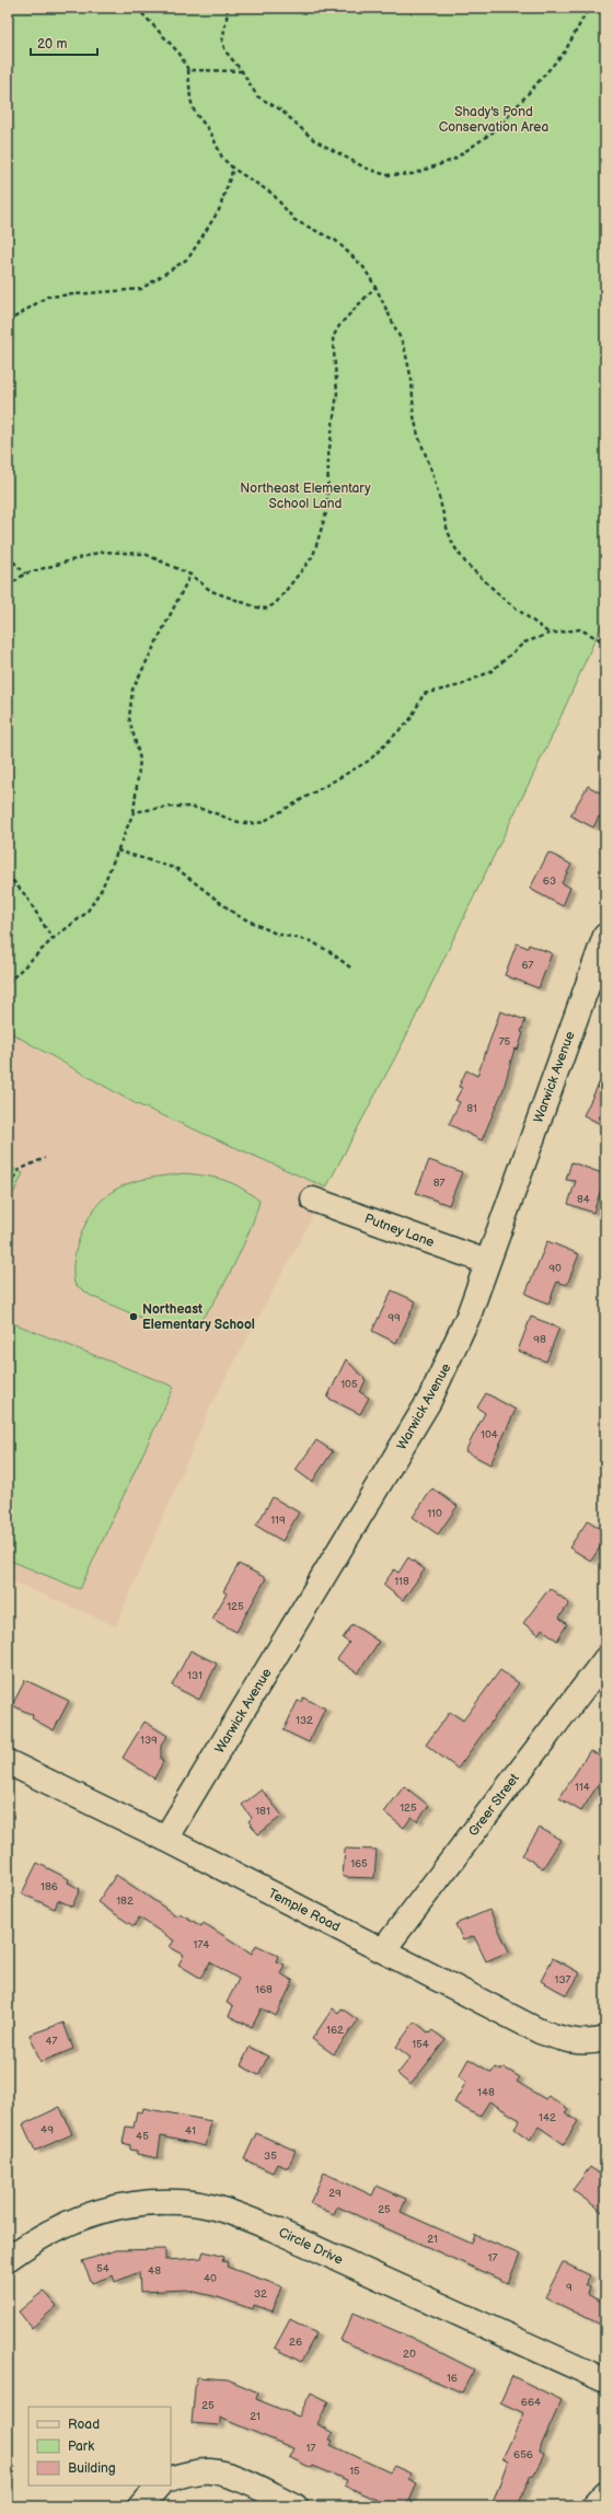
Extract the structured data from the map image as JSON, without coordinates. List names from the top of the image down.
{
  "streets": {
    "street": [
      "Warwick Avenue",
      "Putney Lane",
      "Greer Street",
      "Temple Road",
      "Circle Drive"
    ]
  },
  "crossings": [
    ["Warwick Avenue", "Putney Lane"],
    ["Warwick Avenue", "Temple Road"],
    ["Greer Street", "Temple Road"]
  ],
  "parks": ["Shady's Pond Conservation Area", "Northeast Elementary School Land"],
  "places": ["Northeast Elementary School"],
  "house_numbers": [
    "63",
    "67",
    "75",
    "81",
    "87",
    "84",
    "90",
    "99",
    "98",
    "105",
    "104",
    "110",
    "119",
    "118",
    "125",
    "131",
    "132",
    "139",
    "114",
    "125",
    "181",
    "165",
    "186",
    "182",
    "174",
    "137",
    "168",
    "162",
    "47",
    "154",
    "148",
    "142",
    "49",
    "41",
    "45",
    "35",
    "29",
    "25",
    "21",
    "17",
    "54",
    "48",
    "40",
    "9",
    "32",
    "26",
    "20",
    "16",
    "664",
    "25",
    "21",
    "17",
    "656",
    "15"
  ],
  "legend": ["Road", "Park", "Building"],
  "scale_bar": "20 m"
}
